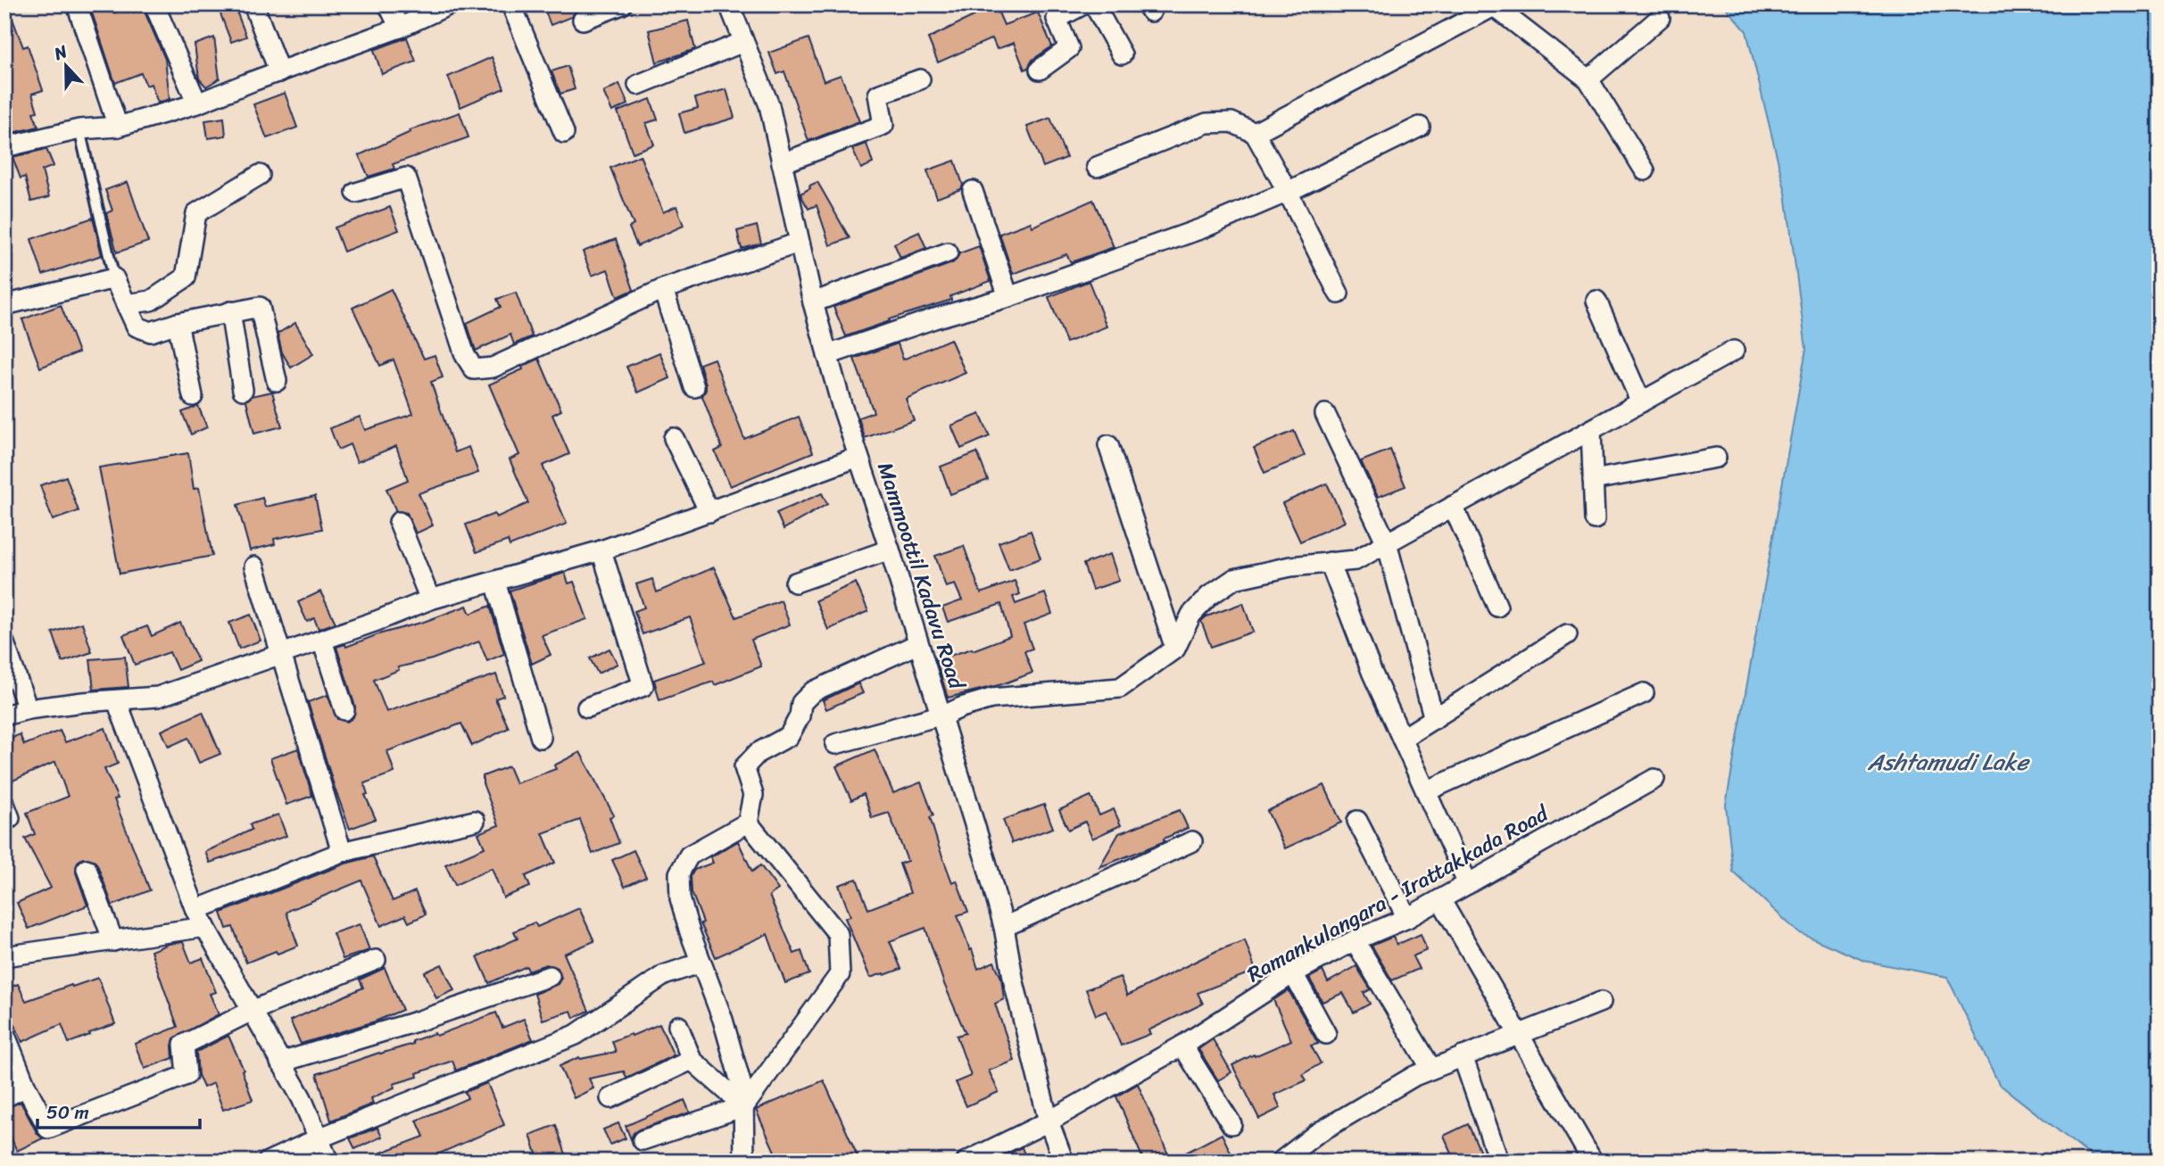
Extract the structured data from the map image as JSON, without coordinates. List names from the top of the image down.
{
  "streets": {
    "street": ["Mammoottil Kadavu Road", "Ramankulangara - Irattakkada Road"]
  },
  "crossings": [
    ["Mammoottil Kadavu Road", "Ramankulangara - Irattakkada Road"]
  ],
  "water": ["Ashtamudi Lake"],
  "scale_bar": "50 m",
  "north": "top"
}
